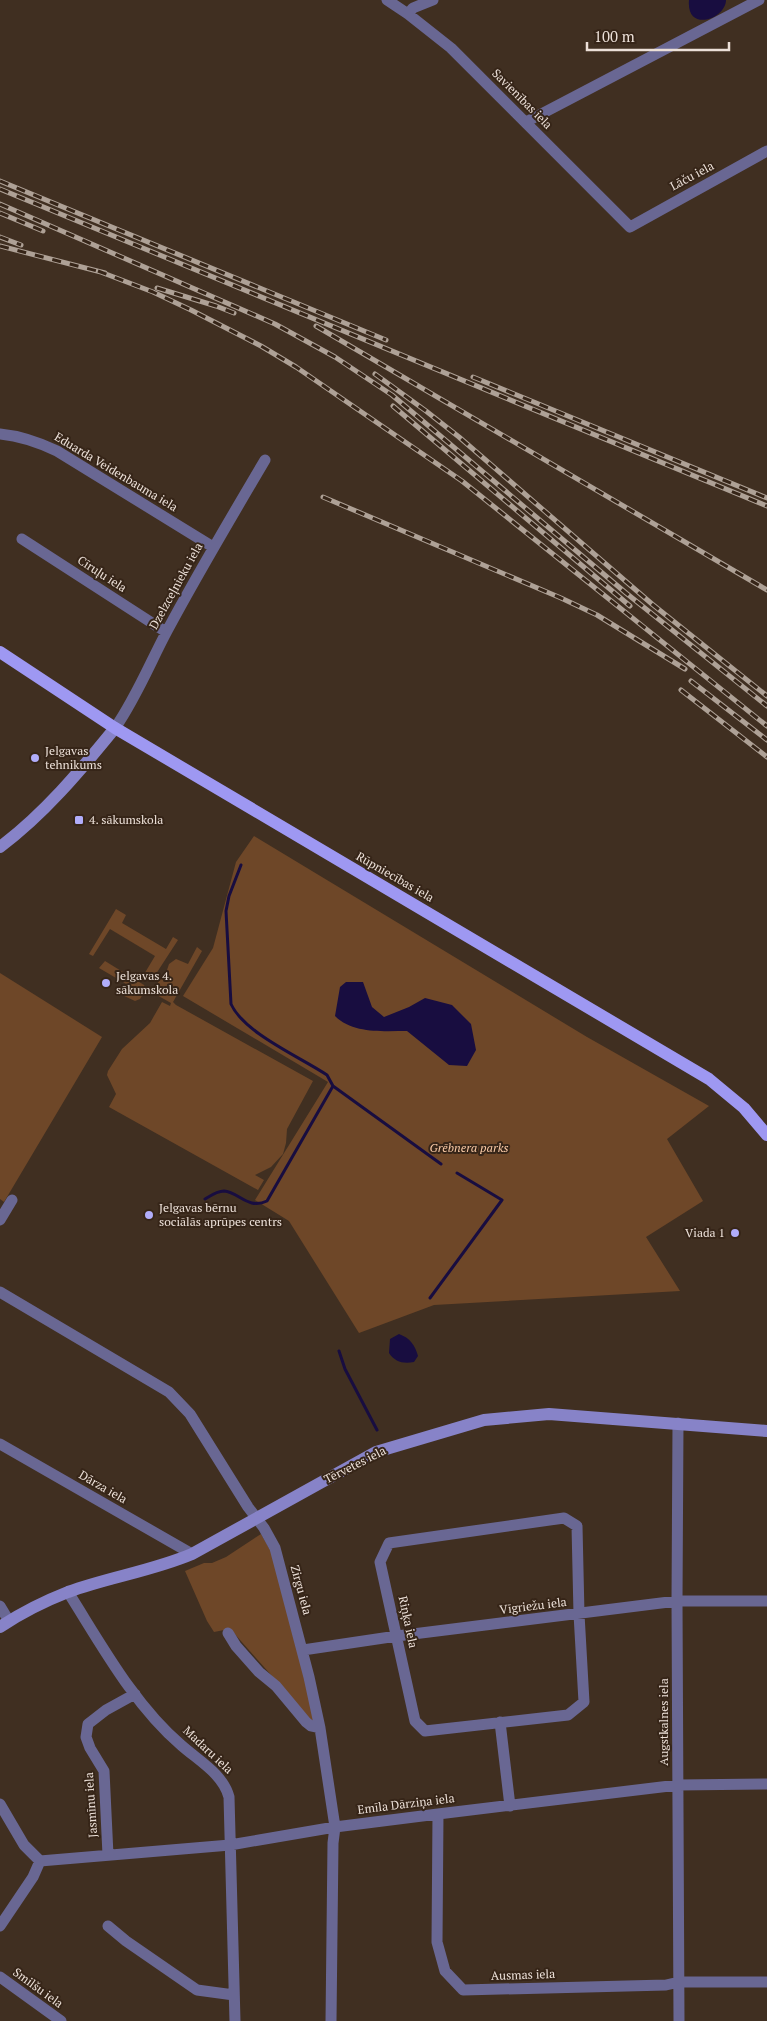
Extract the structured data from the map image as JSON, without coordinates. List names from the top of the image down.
{
  "streets": {
    "main road": ["Rūpniecības iela", "Tērvetes iela"],
    "street": [
      "Savienības iela",
      "Lāču iela",
      "Eduarda Veidenbauma iela",
      "Cīruļu iela",
      "Dzelzceļnieku iela",
      "Dārza iela",
      "Zirgu iela",
      "Vīgriežu iela",
      "Riņķa iela",
      "Augstkalnes iela",
      "Madaru iela",
      "Emīla Dārziņa iela",
      "Jasmīnu iela",
      "Ausmas iela",
      "Smilšu iela"
    ]
  },
  "crossings": [
    ["Savienības iela", "Lāču iela"],
    ["Eduarda Veidenbauma iela", "Dzelzceļnieku iela"],
    ["Cīruļu iela", "Dzelzceļnieku iela"],
    ["Dzelzceļnieku iela", "Rūpniecības iela"],
    ["Tērvetes iela", "Dārza iela"],
    ["Tērvetes iela", "Zirgu iela"],
    ["Tērvetes iela", "Augstkalnes iela"],
    ["Tērvetes iela", "Madaru iela"],
    ["Zirgu iela", "Vīgriežu iela"],
    ["Zirgu iela", "Emīla Dārziņa iela"],
    ["Vīgriežu iela", "Riņķa iela"],
    ["Vīgriežu iela", "Augstkalnes iela"],
    ["Augstkalnes iela", "Emīla Dārziņa iela"],
    ["Augstkalnes iela", "Ausmas iela"],
    ["Madaru iela", "Emīla Dārziņa iela"],
    ["Madaru iela", "Jasmīnu iela"],
    ["Emīla Dārziņa iela", "Jasmīnu iela"],
    ["Emīla Dārziņa iela", "Ausmas iela"]
  ],
  "parks": ["Grēbnera parks"],
  "places": {
    "other": [
      "Jelgavas tehnikums",
      "Jelgavas 4. sākumskola",
      "Jelgavas bērnu sociālās aprūpes centrs",
      "Viada 1"
    ],
    "transit": ["4. sākumskola"]
  },
  "scale_bar": "100 m"
}
